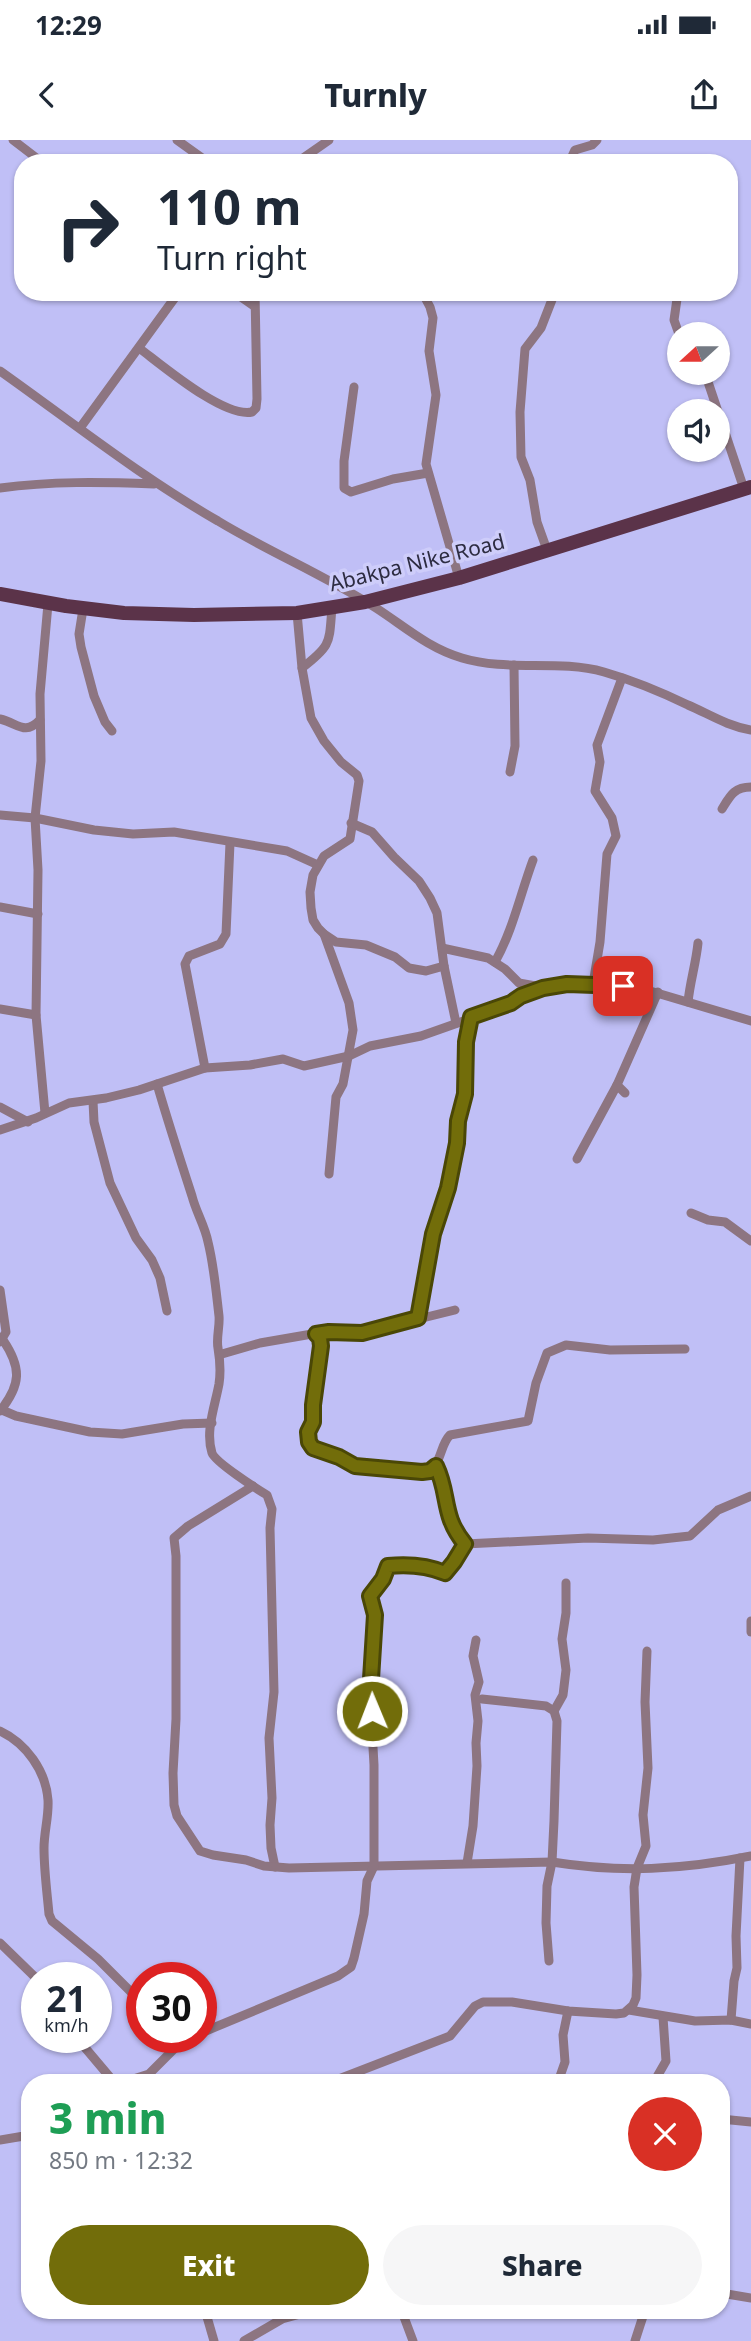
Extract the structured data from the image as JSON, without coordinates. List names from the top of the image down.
{
  "streets": {
    "main road": ["Abakpa Nike Road"]
  },
  "north": "left",
  "page": {
    "status": "12:29",
    "header": "Turnly",
    "turn": ["110 m", "Turn right"],
    "speed": "21 km/h",
    "limit": "30",
    "heading": ["3 min", "850 m · 12:32"],
    "buttons": ["Exit", "Share"]
  }
}
